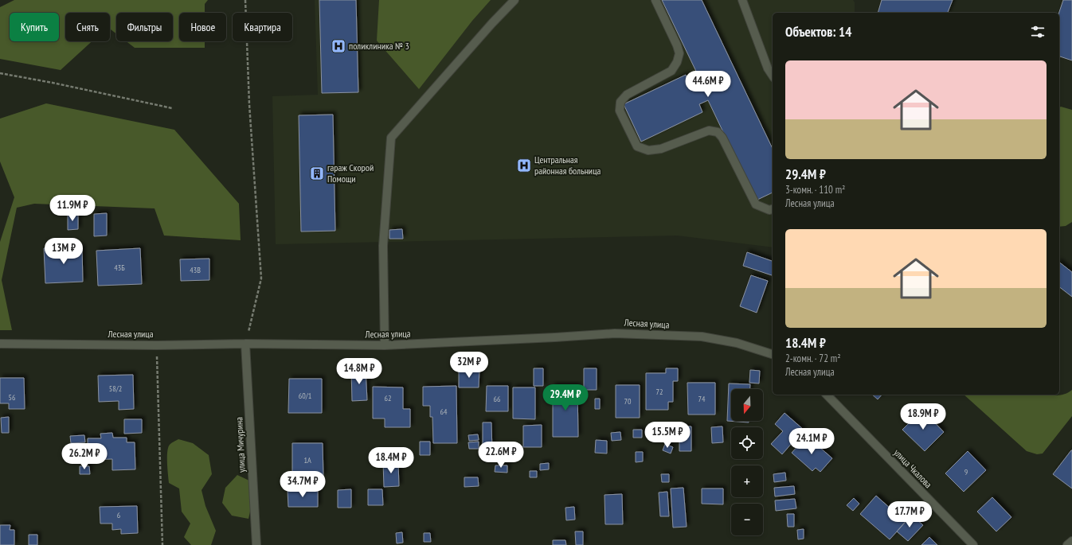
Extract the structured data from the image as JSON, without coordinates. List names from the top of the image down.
{
  "streets": {
    "street": ["Лесная улица", "улица Мичурина", "улица Чкалова"]
  },
  "crossings": [
    ["Лесная улица", "улица Мичурина"]
  ],
  "places": {
    "hospital": ["поликлиника № 3", "Центральная районная больница"],
    "building": ["гараж Скорой Помощи"]
  },
  "house_numbers": [
    "43Б",
    "43В",
    "58/2",
    "72",
    "60/1",
    "56",
    "62",
    "66",
    "74",
    "70",
    "64",
    "1А",
    "9",
    "6"
  ],
  "north": "bottom",
  "page": {
    "chip": [
      "Купить",
      "Снять",
      "Фильтры",
      "Новое",
      "Квартира"
    ],
    "heading": "Объектов: 14",
    "list": [
      {
        "name": "29.4M ₽",
        "note": "3-комн. · 110 m² · Лесная улица"
      },
      {
        "name": "18.4M ₽",
        "note": "2-комн. · 72 m² · Лесная улица"
      }
    ],
    "price": [
      "44.6M ₽",
      "11.9M ₽",
      "13M ₽",
      "32M ₽",
      "14.8M ₽",
      "29.4M ₽",
      "18.9M ₽",
      "15.5M ₽",
      "24.1M ₽",
      "22.6M ₽",
      "26.2M ₽",
      "18.4M ₽",
      "34.7M ₽",
      "17.7M ₽"
    ],
    "map_buttons": ["+", "−"]
  }
}
